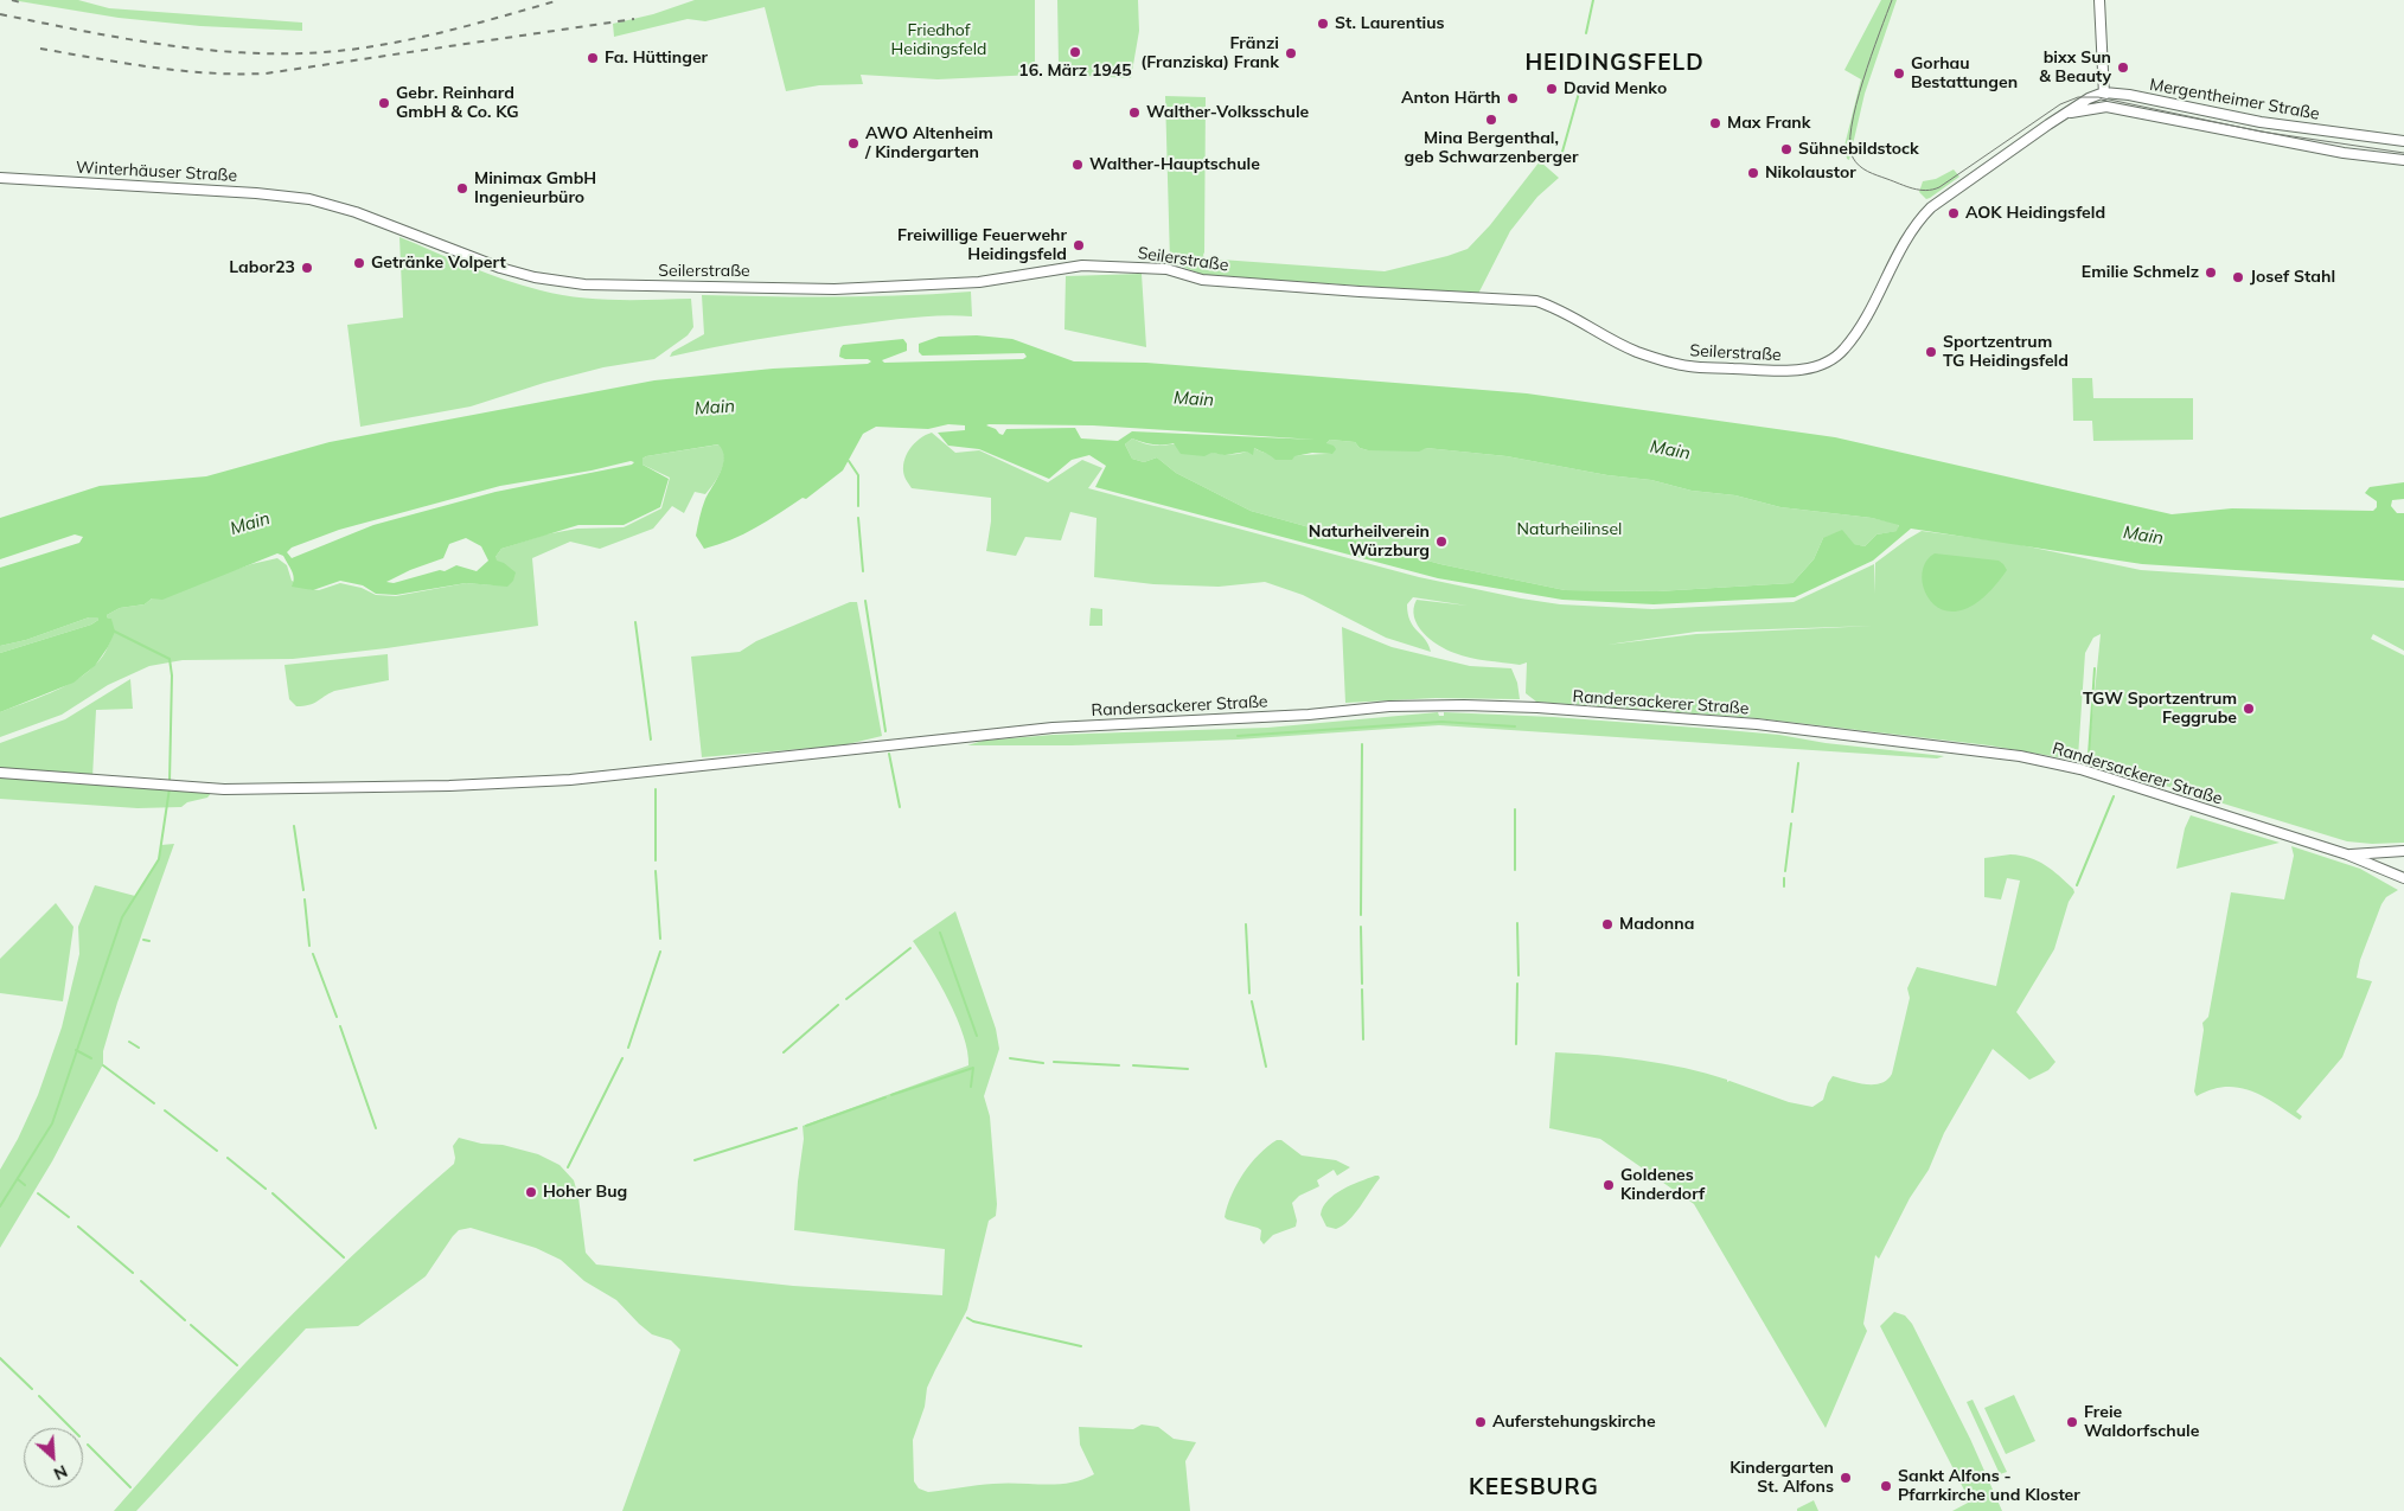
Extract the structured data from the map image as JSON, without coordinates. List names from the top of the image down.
{
  "streets": {
    "main road": [
      "Mergentheimer Straße",
      "Winterhäuser Straße",
      "Seilerstraße",
      "Randersackerer Straße"
    ]
  },
  "crossings": [
    ["Mergentheimer Straße", "Seilerstraße"],
    ["Winterhäuser Straße", "Seilerstraße"]
  ],
  "districts": ["HEIDINGSFELD", "KEESBURG"],
  "water": ["Main"],
  "parks": ["Friedhof Heidingsfeld", "Naturheilinsel"],
  "places": [
    "St. Laurentius",
    "16. März 1945",
    "Fränzi (Franziska) Frank",
    "Fa. Hüttinger",
    "bixx Sun & Beauty",
    "Gorhau Bestattungen",
    "David Menko",
    "Anton Härth",
    "Gebr. Reinhard GmbH & Co. KG",
    "Walther-Volksschule",
    "Mina Bergenthal, geb Schwarzenberger",
    "Max Frank",
    "AWO Altenheim / Kindergarten",
    "Sühnebildstock",
    "Walther-Hauptschule",
    "Nikolaustor",
    "Minimax GmbH Ingenieurbüro",
    "AOK Heidingsfeld",
    "Freiwillige Feuerwehr Heidingsfeld",
    "Getränke Volpert",
    "Labor23",
    "Emilie Schmelz",
    "Josef Stahl",
    "Sportzentrum TG Heidingsfeld",
    "Naturheilverein Würzburg",
    "TGW Sportzentrum Feggrube",
    "Madonna",
    "Goldenes Kinderdorf",
    "Hoher Bug",
    "Auferstehungskirche",
    "Freie Waldorfschule",
    "Kindergarten St. Alfons",
    "Sankt Alfons - Pfarrkirche und Kloster"
  ],
  "north": "bottom right"
}
